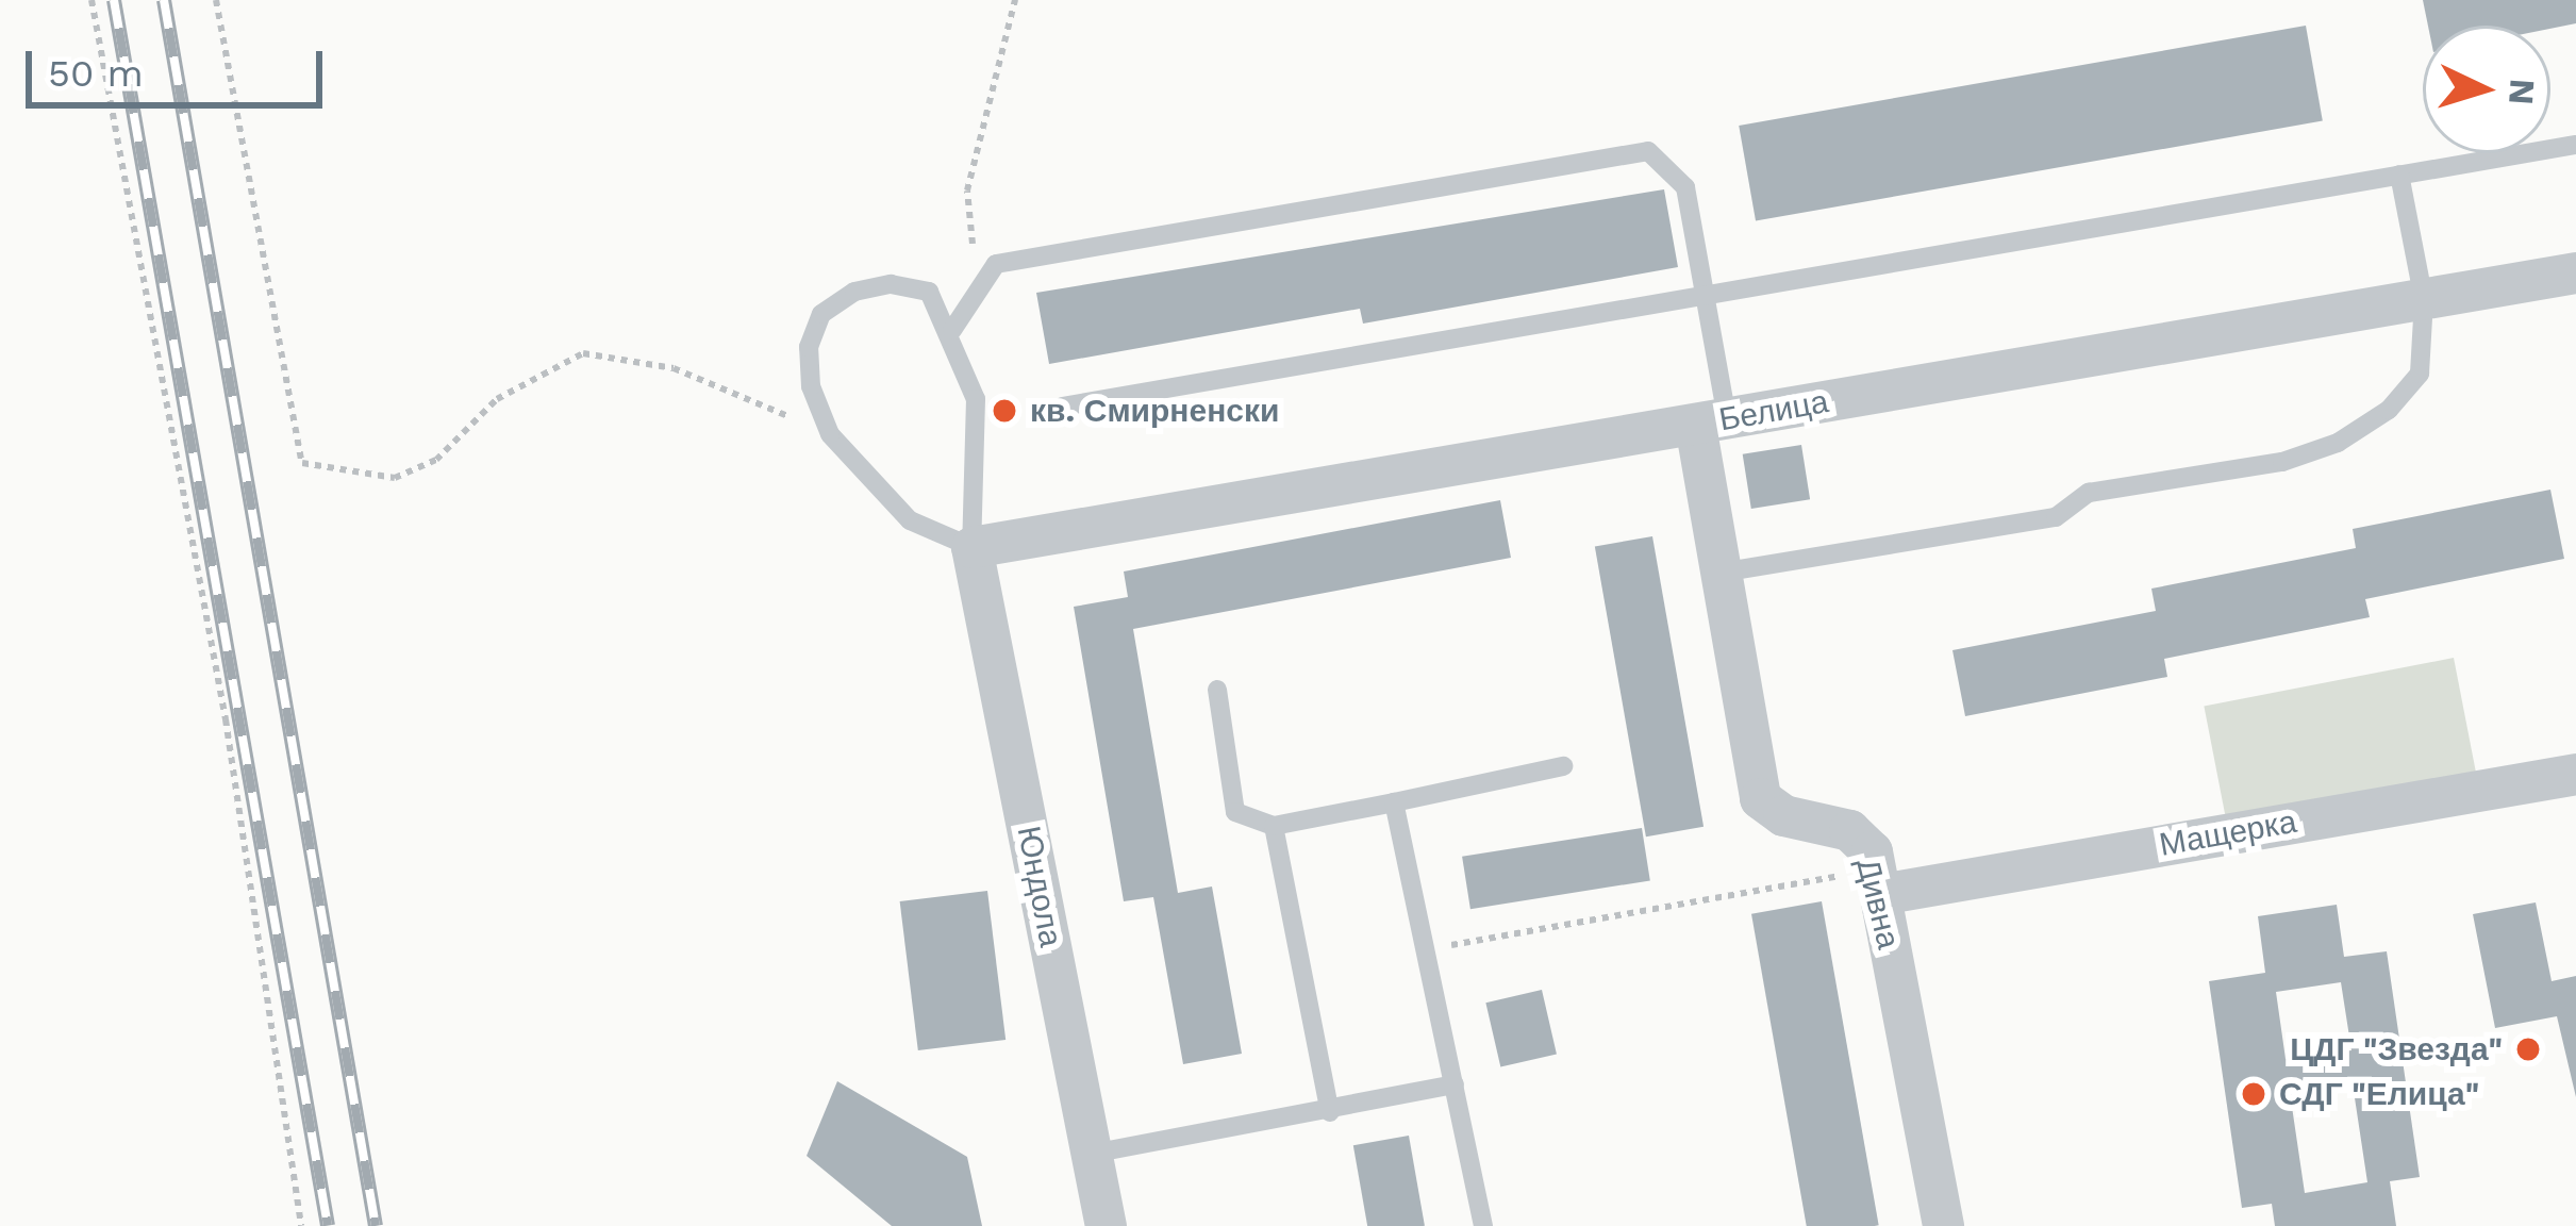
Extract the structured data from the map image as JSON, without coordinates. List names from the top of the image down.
{
  "streets": {
    "street": [
      "Белица",
      "Мащерка",
      "Юндола",
      "Дивна"
    ]
  },
  "crossings": [
    ["Белица", "Юндола"],
    ["Белица", "Дивна"],
    ["Мащерка", "Дивна"]
  ],
  "places": ["кв. Смирненски", "ЦДГ \"Звезда\"", "СДГ \"Елица\""],
  "scale_bar": "50 m",
  "north": "right"
}
